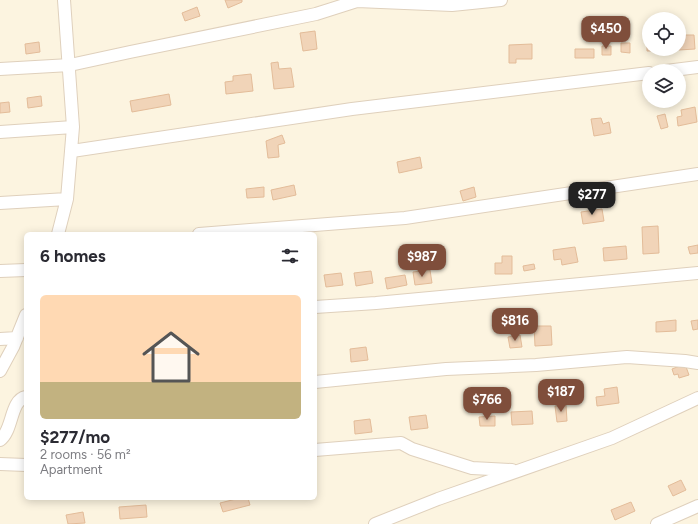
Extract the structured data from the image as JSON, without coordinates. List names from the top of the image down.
{
  "page": {
    "price": [
      "$450",
      "$277",
      "$987",
      "$816",
      "$187",
      "$766"
    ],
    "heading": "6 homes",
    "list": [
      {
        "name": "$277/mo",
        "note": "2 rooms · 56 m² · Apartment"
      }
    ]
  }
}
